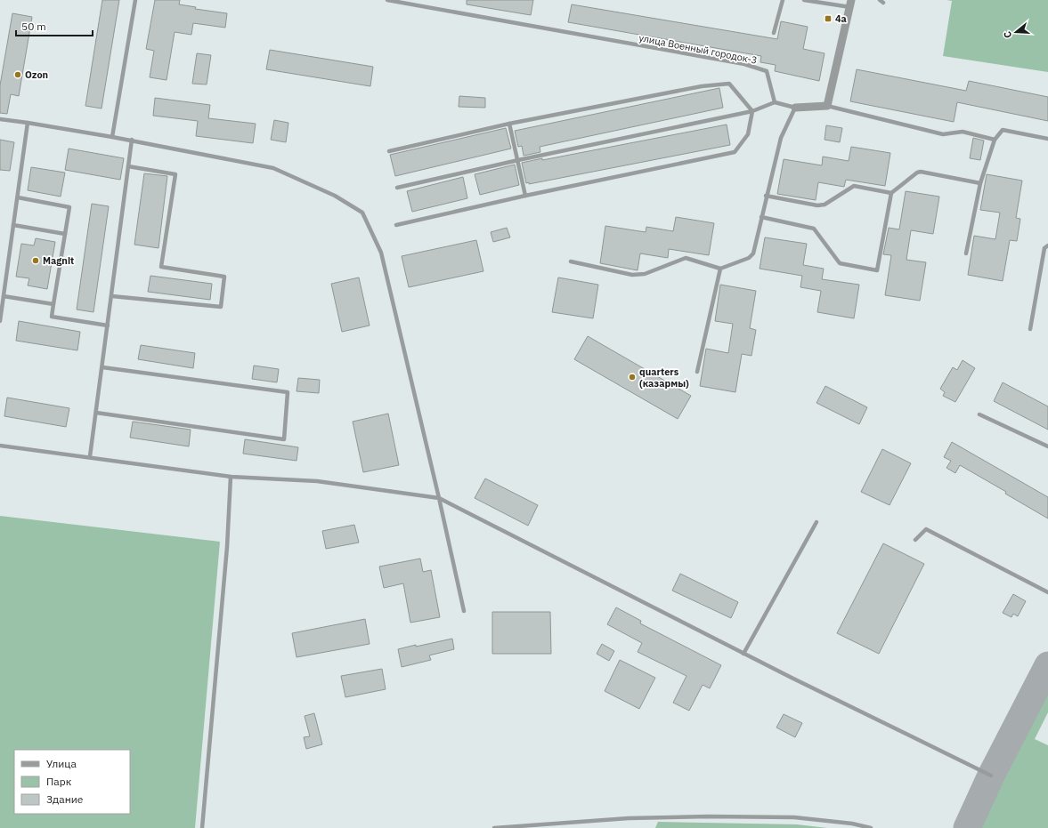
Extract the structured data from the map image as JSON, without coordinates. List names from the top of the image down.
{
  "streets": {
    "lane": ["улица Военный городок-3"]
  },
  "places": {
    "transit": ["4а"],
    "other": ["Ozon", "Magnit", "quarters (казармы)"]
  },
  "legend": ["Улица", "Парк", "Здание"],
  "scale_bar": "50 m",
  "north": "left"
}
